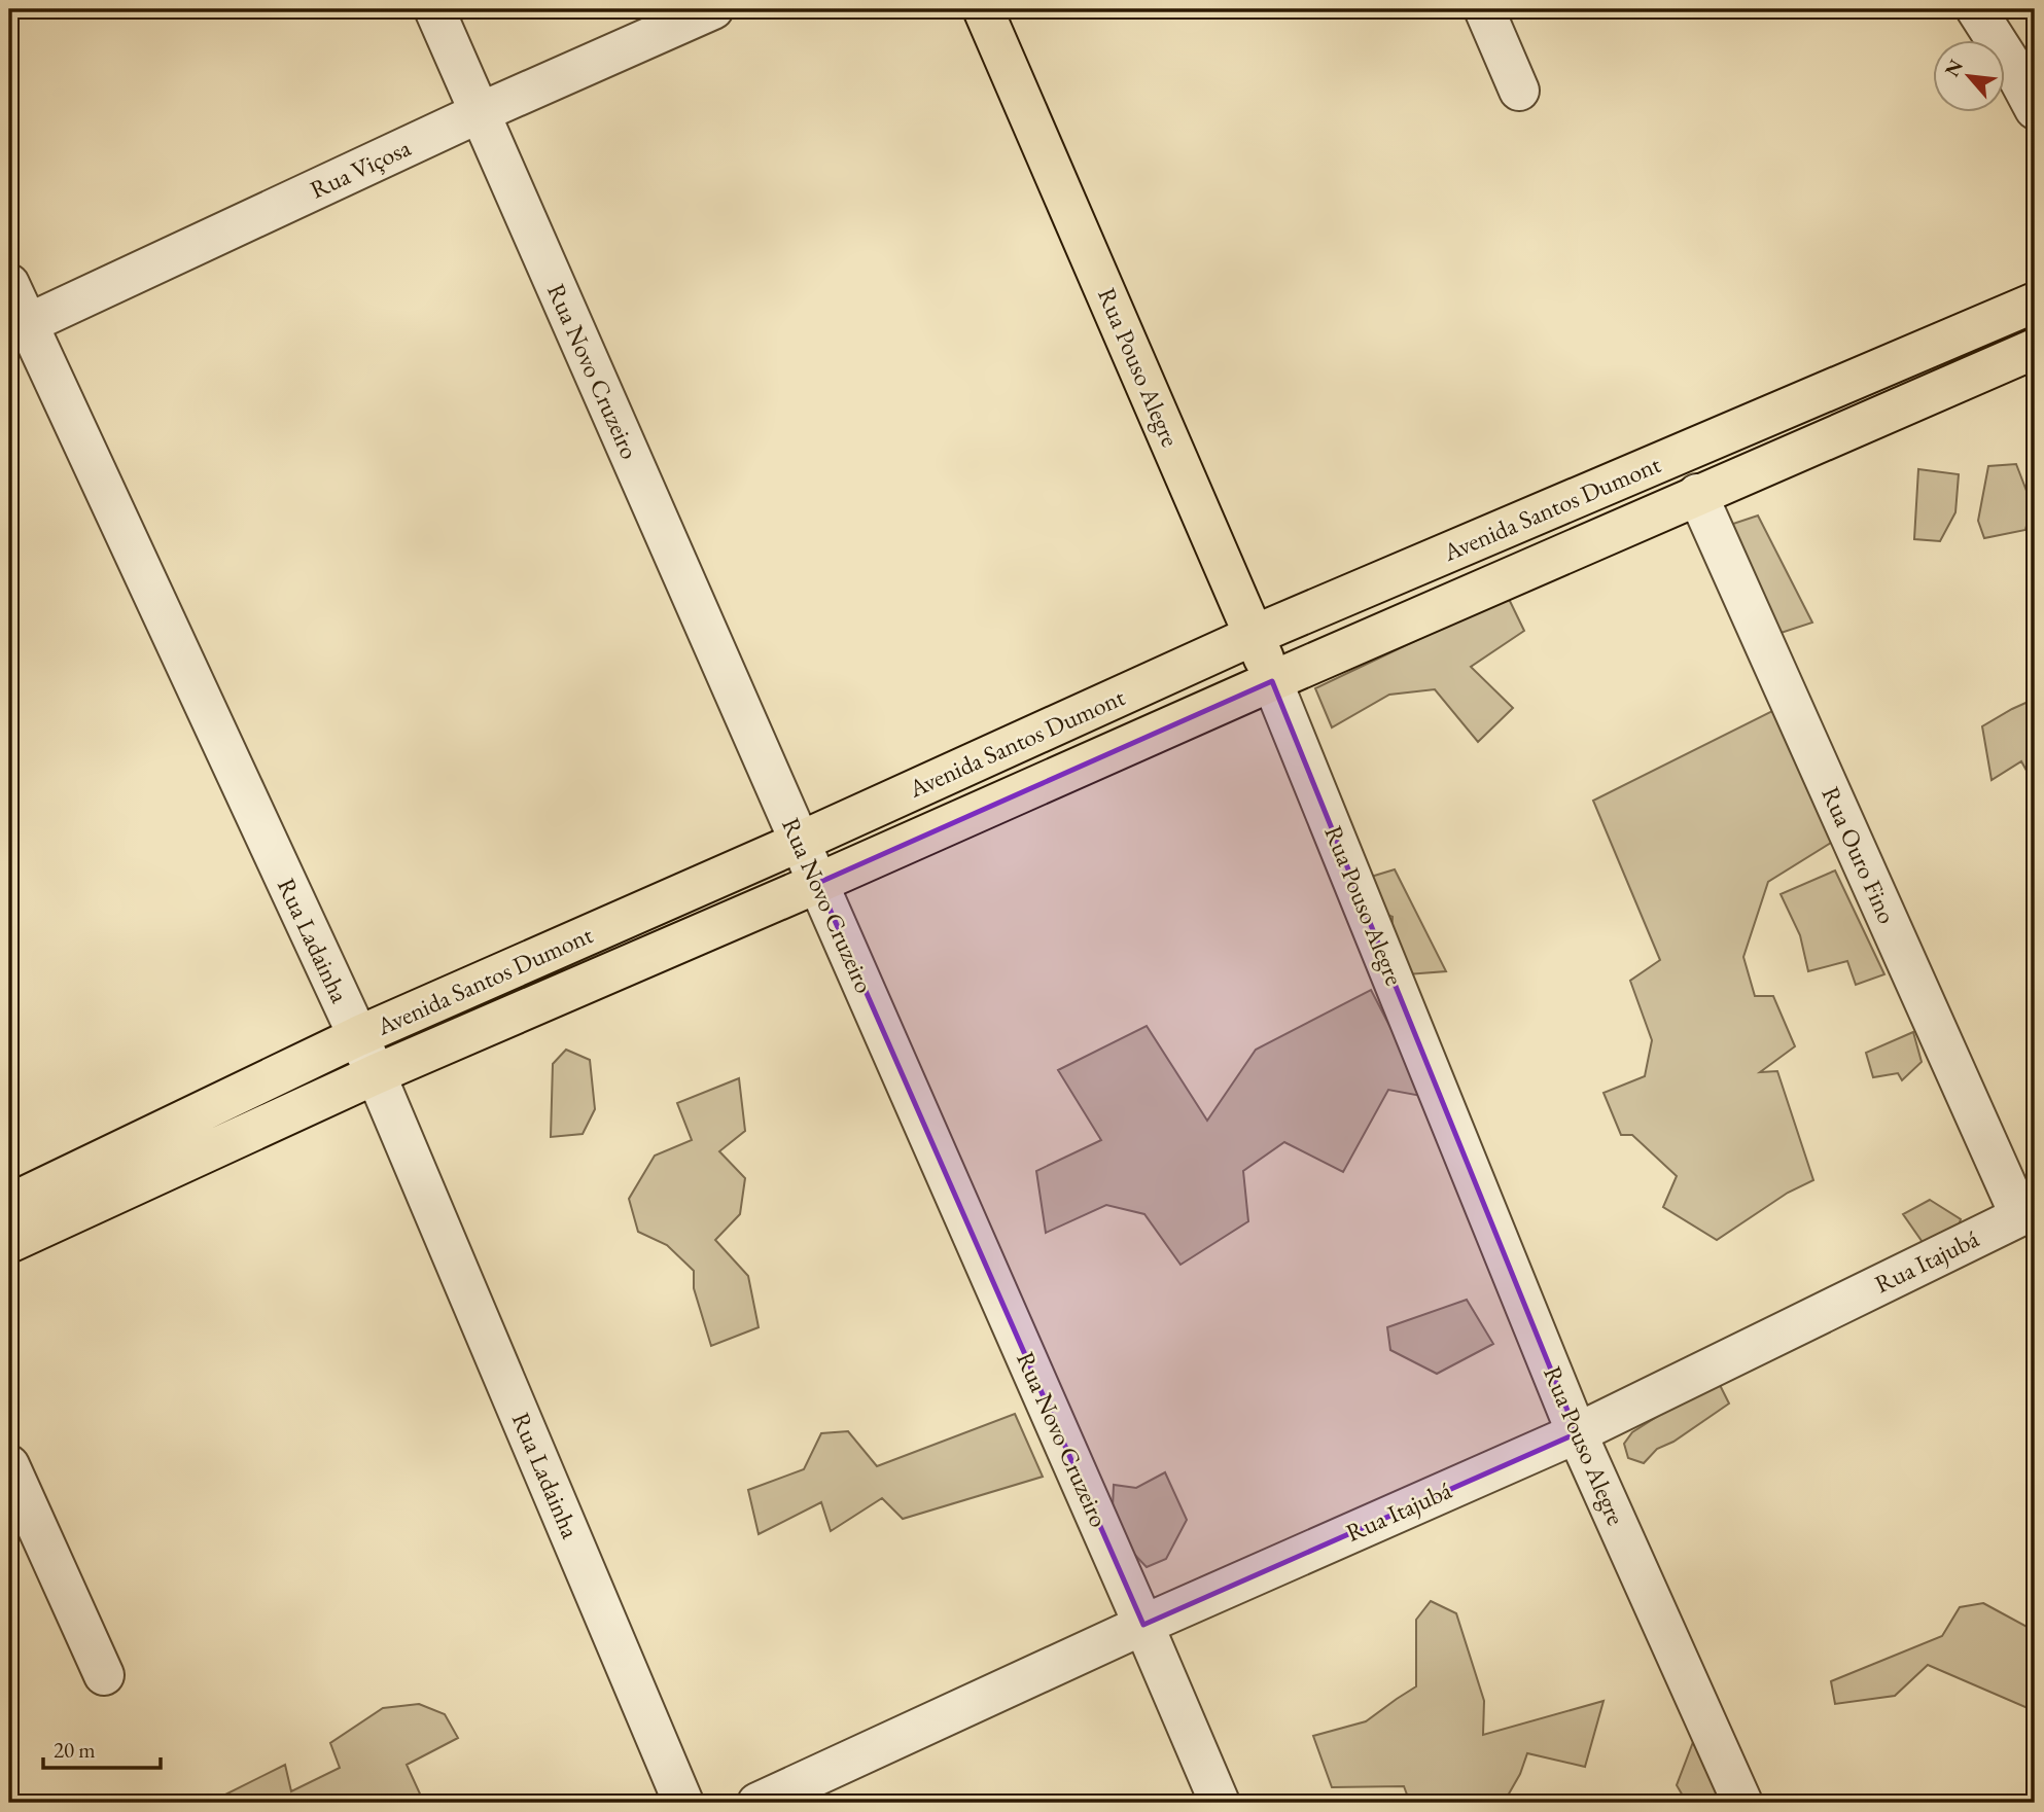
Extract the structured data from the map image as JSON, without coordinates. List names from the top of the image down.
{
  "streets": {
    "main road": ["Rua Pouso Alegre", "Avenida Santos Dumont"],
    "street": [
      "Rua Viçosa",
      "Rua Novo Cruzeiro",
      "Rua Ouro Fino",
      "Rua Ladainha",
      "Rua Itajubá"
    ]
  },
  "crossings": [
    ["Rua Viçosa", "Rua Novo Cruzeiro"],
    ["Rua Viçosa", "Rua Ladainha"],
    ["Rua Pouso Alegre", "Avenida Santos Dumont"],
    ["Rua Pouso Alegre", "Rua Itajubá"],
    ["Rua Novo Cruzeiro", "Avenida Santos Dumont"],
    ["Rua Novo Cruzeiro", "Rua Itajubá"],
    ["Avenida Santos Dumont", "Rua Ouro Fino"],
    ["Avenida Santos Dumont", "Rua Ladainha"],
    ["Rua Ouro Fino", "Rua Itajubá"]
  ],
  "scale_bar": "20 m",
  "north": "top left"
}
